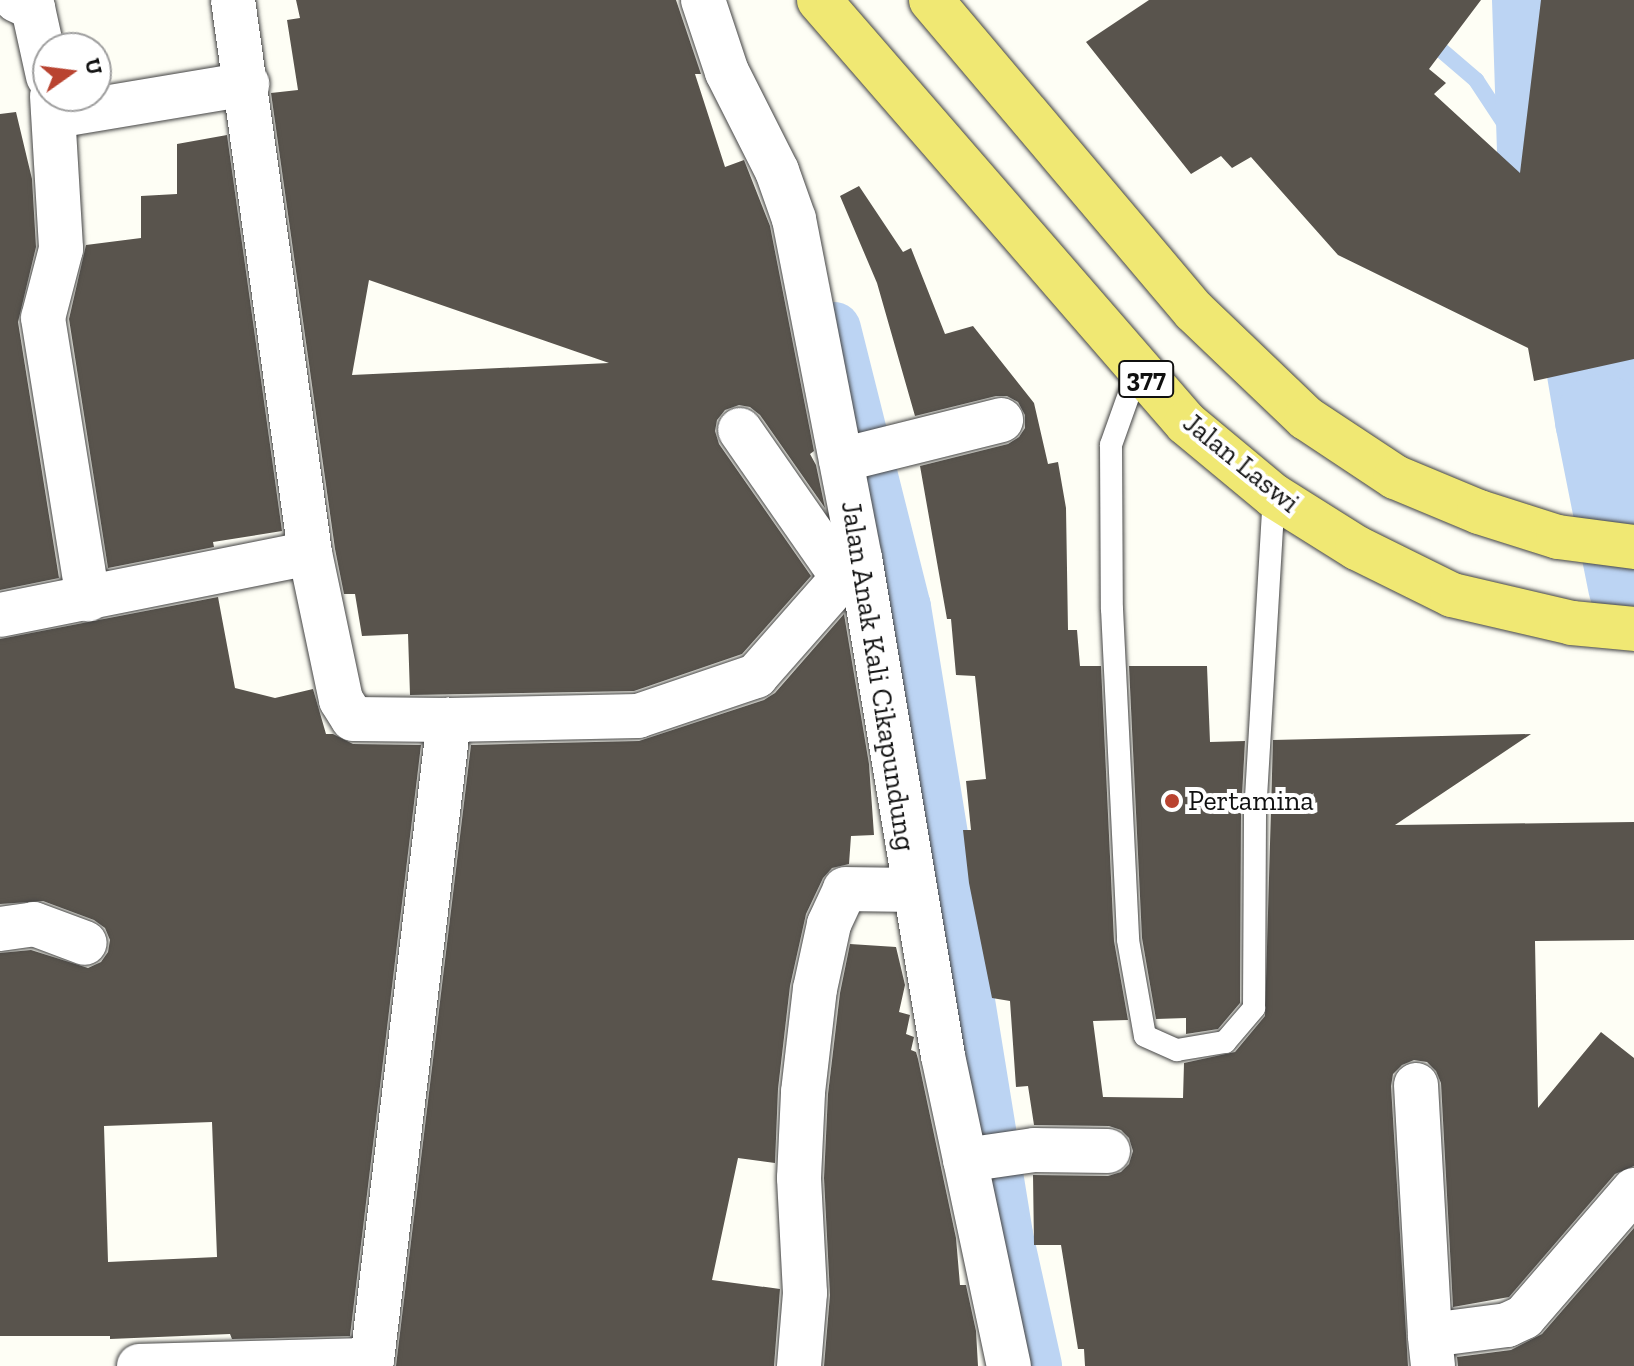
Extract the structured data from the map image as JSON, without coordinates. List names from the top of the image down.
{
  "streets": {
    "main road": ["377", "Jalan Laswi"],
    "street": ["Jalan Anak Kali Cikapundung"]
  },
  "places": ["Pertamina"],
  "north": "right"
}
